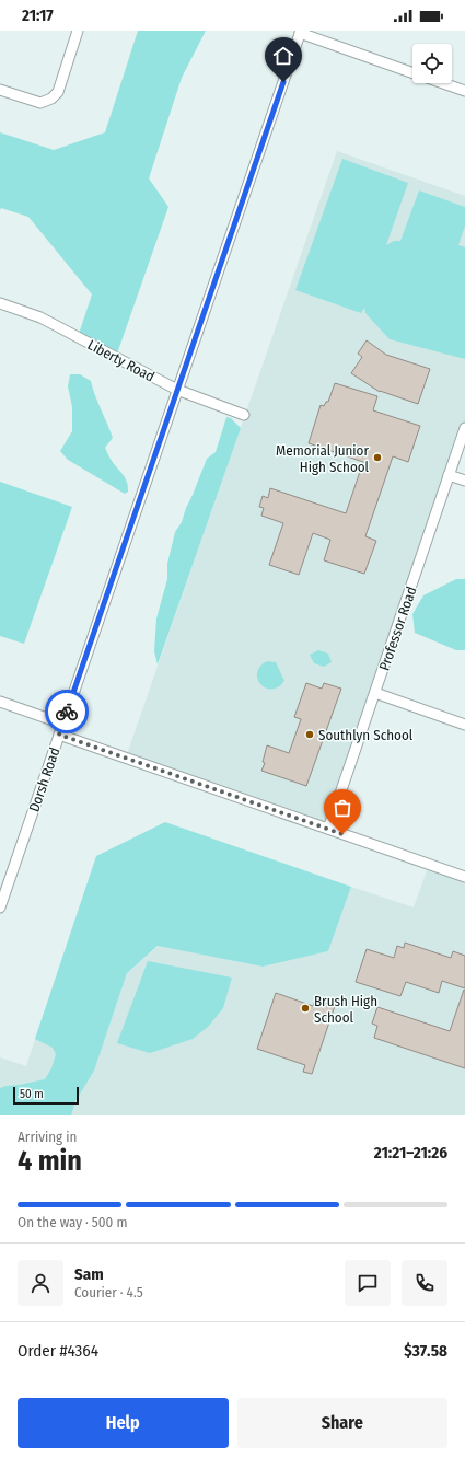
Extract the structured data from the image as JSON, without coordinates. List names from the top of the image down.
{
  "streets": {
    "street": ["Liberty Road", "Professor Road", "Dorsh Road"]
  },
  "crossings": [
    ["Liberty Road", "Dorsh Road"]
  ],
  "places": ["Memorial Junior High School", "Southlyn School", "Brush High School"],
  "scale_bar": "50 m",
  "page": {
    "status": "21:17",
    "scale": "50 m",
    "heading": ["4 min", "Arriving in", "21:21–21:26"],
    "panel": [
      "Sam",
      "Courier · 4.5",
      "Order #4364",
      "$37.58"
    ],
    "bar": "On the way · 500 m",
    "buttons": ["Help", "Share"]
  }
}
